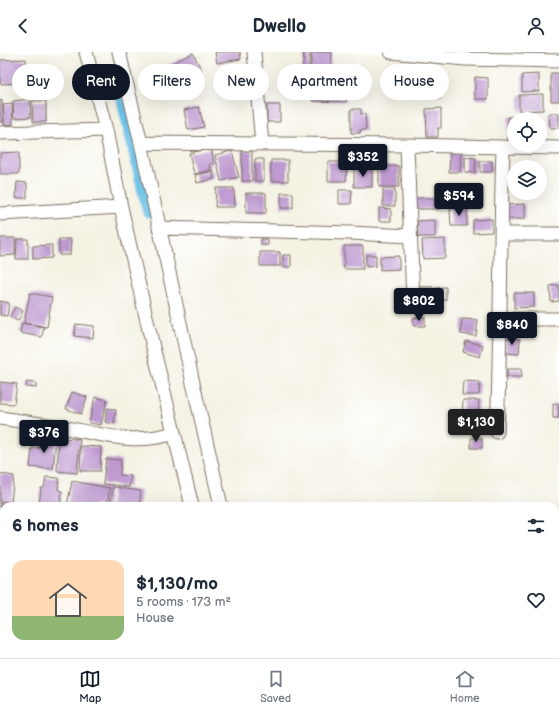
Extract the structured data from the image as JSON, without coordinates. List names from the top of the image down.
{
  "page": {
    "header": "Dwello",
    "chip": [
      "Buy",
      "Rent",
      "Filters",
      "New",
      "Apartment",
      "House"
    ],
    "price": [
      "$352",
      "$594",
      "$802",
      "$840",
      "$1,130",
      "$376"
    ],
    "heading": "6 homes",
    "list": [
      {
        "name": "$1,130/mo",
        "note": "5 rooms · 173 m² · House"
      }
    ],
    "tabs": ["Map", "Saved", "Home"]
  }
}
